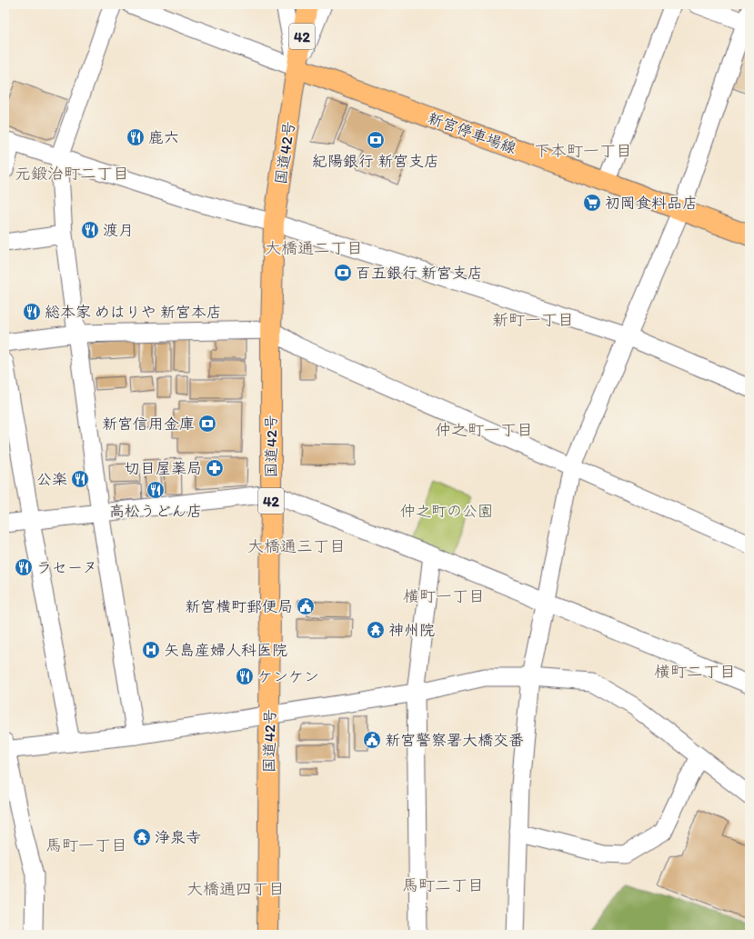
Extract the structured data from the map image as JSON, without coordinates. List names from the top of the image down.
{
  "streets": {
    "main road": ["42", "新宮停車場線", "国道42号"]
  },
  "crossings": [
    ["新宮停車場線", "国道42号"]
  ],
  "districts": [
    "下本町一丁目",
    "元鍛治町二丁目",
    "大橋通二丁目",
    "新町一丁目",
    "仲之町一丁目",
    "大橋通三丁目",
    "横町一丁目",
    "横町二丁目",
    "馬町一丁目",
    "馬町二丁目",
    "大橋通四丁目"
  ],
  "parks": ["仲之町の公園"],
  "places": {
    "restaurant": [
      "鹿六",
      "渡月",
      "総本家 めはりや 新宮本店",
      "公楽",
      "高松うどん店",
      "ラセーヌ",
      "ケンケン"
    ],
    "bank": ["紀陽銀行 新宮支店", "百五銀行 新宮支店", "新宮信用金庫"],
    "supermarket": ["初岡食料品店"],
    "pharmacy": ["切目屋薬局"],
    "public building": ["新宮横町郵便局", "新宮警察署大橋交番"],
    "temple": ["神州院", "浄泉寺"],
    "hospital": ["矢島産婦人科医院"]
  }
}
